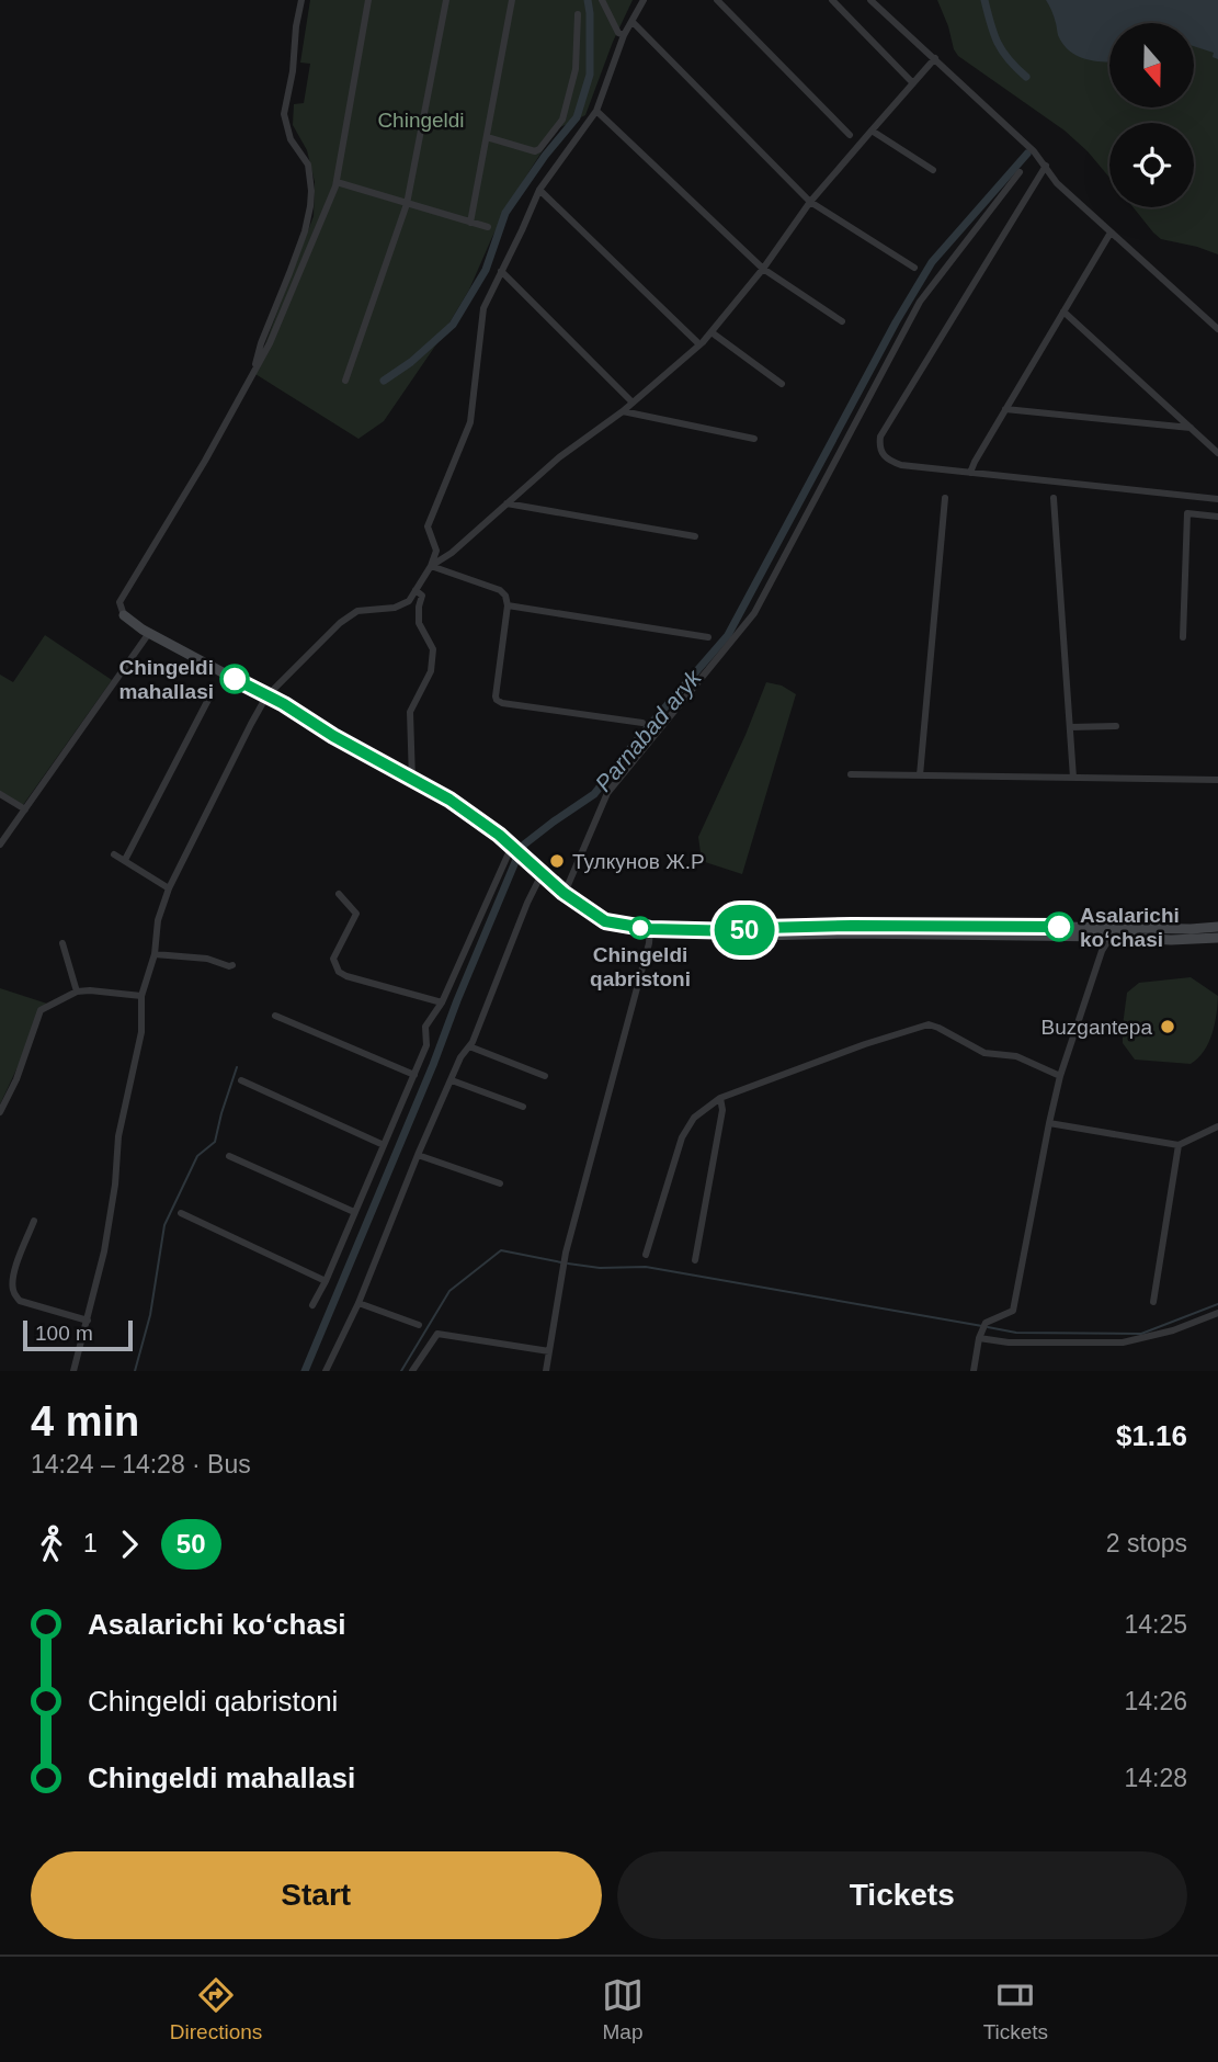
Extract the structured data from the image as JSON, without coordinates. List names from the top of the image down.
{
  "water": ["Parnabad aryk"],
  "parks": ["Chingeldi"],
  "places": [
    "Chingeldi mahallasi",
    "Тулкунов Ж.Р",
    "Asalarichi koʻchasi",
    "Chingeldi qabristoni",
    "Buzgantepa"
  ],
  "lines": ["bus line 50"],
  "scale_bar": "100 m",
  "north": "bottom",
  "page": {
    "on_map": "50",
    "scale": "100 m",
    "heading": ["4 min", "14:24 – 14:28 · Bus", "$1.16"],
    "legs": ["1", "50", "2 stops"],
    "list": [
      {
        "name": "Asalarichi koʻchasi",
        "value": "14:25"
      },
      {
        "name": "Chingeldi qabristoni",
        "value": "14:26"
      },
      {
        "name": "Chingeldi mahallasi",
        "value": "14:28"
      }
    ],
    "buttons": ["Start", "Tickets"],
    "tabs": ["Directions", "Map", "Tickets"]
  }
}
